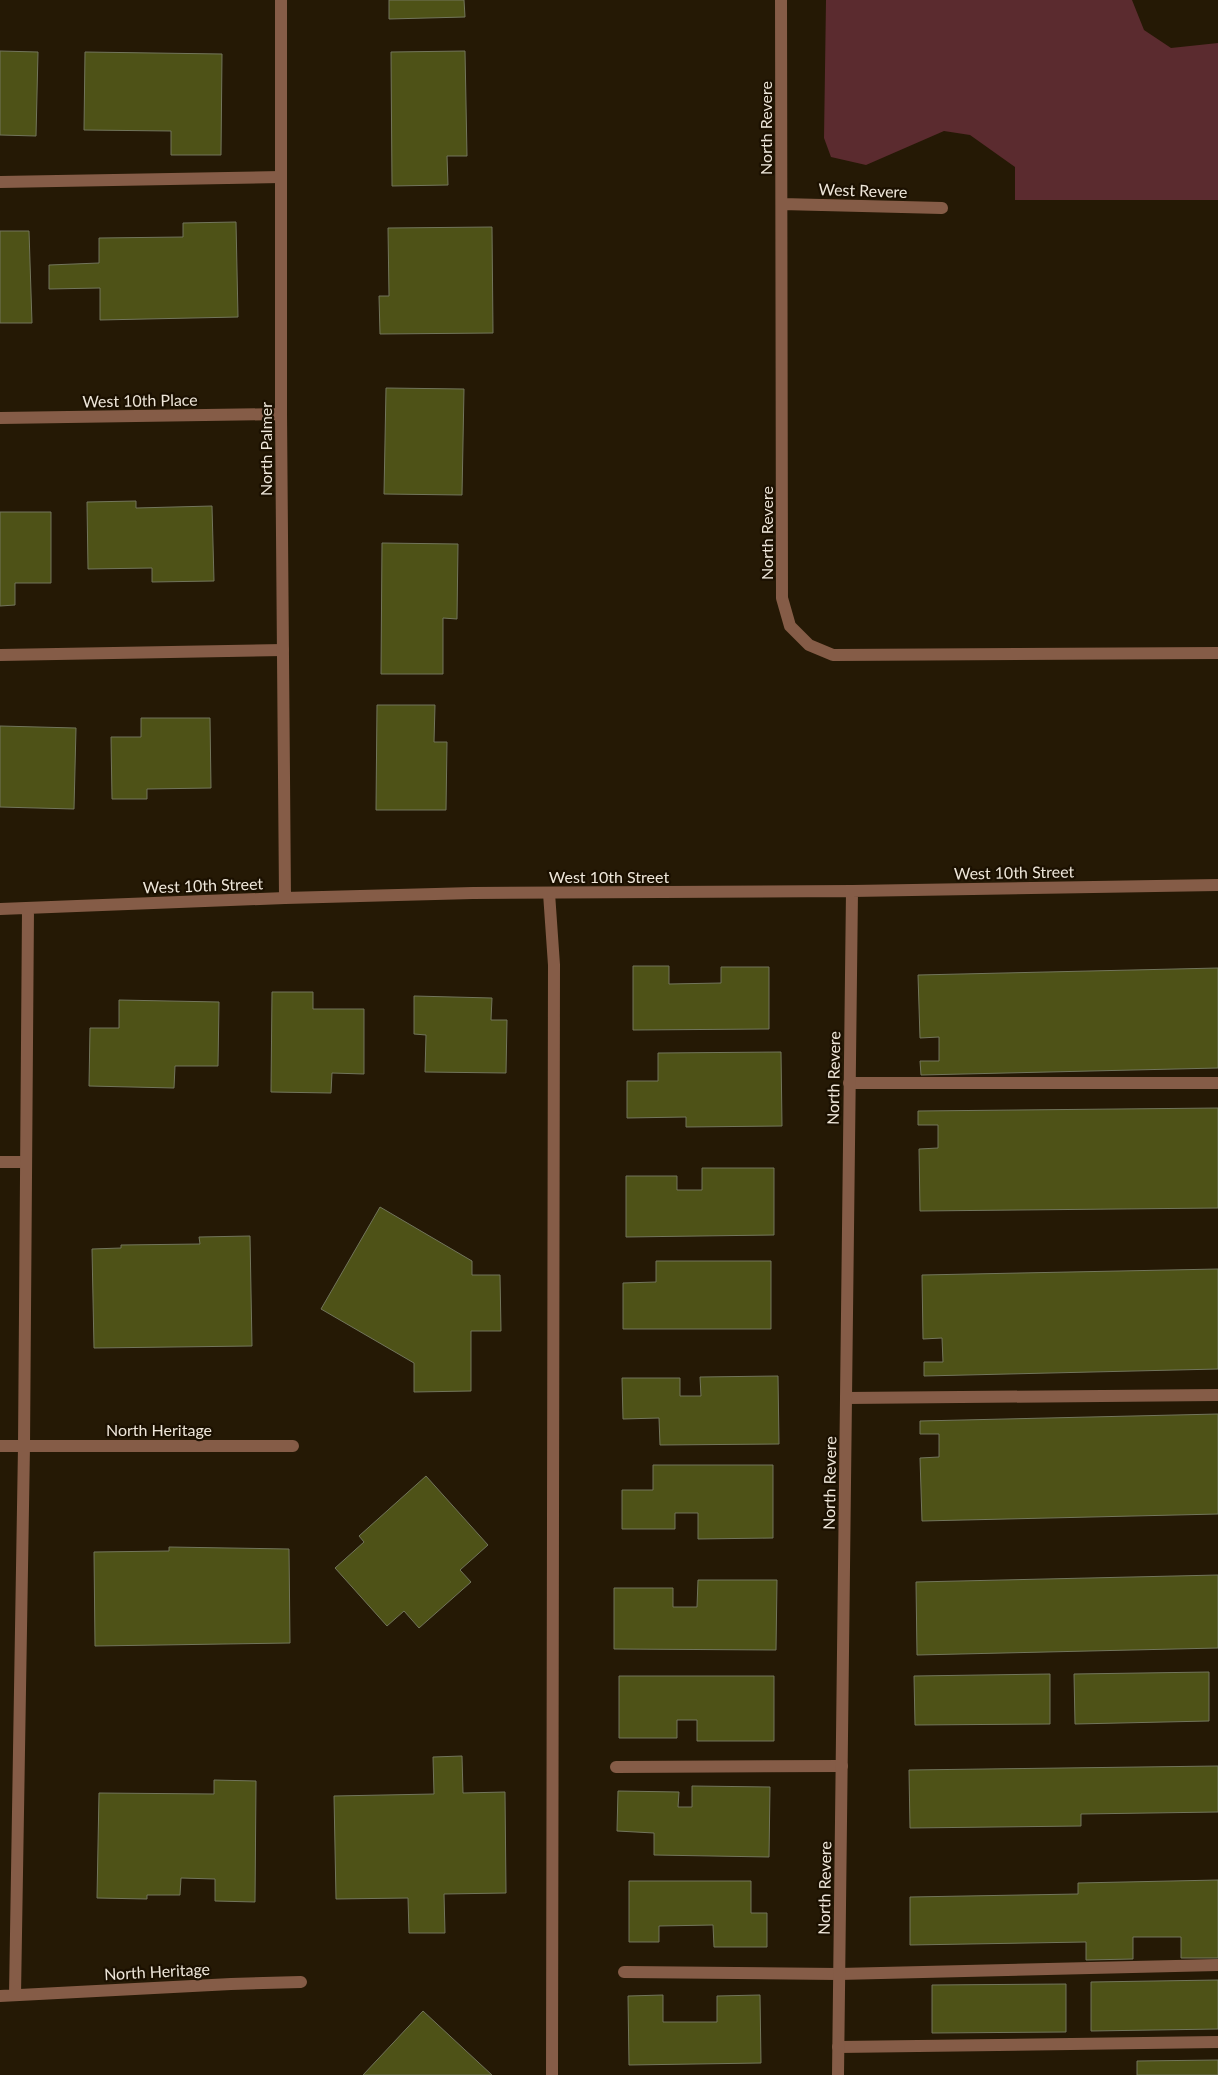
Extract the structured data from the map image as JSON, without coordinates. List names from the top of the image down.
{
  "streets": {
    "street": [
      "North Revere",
      "West Revere",
      "West 10th Place",
      "North Palmer",
      "West 10th Street",
      "North Heritage"
    ]
  },
  "crossings": [
    ["North Revere", "West Revere"],
    ["North Revere", "West 10th Street"],
    ["West 10th Place", "North Palmer"],
    ["North Palmer", "West 10th Street"]
  ]
}
